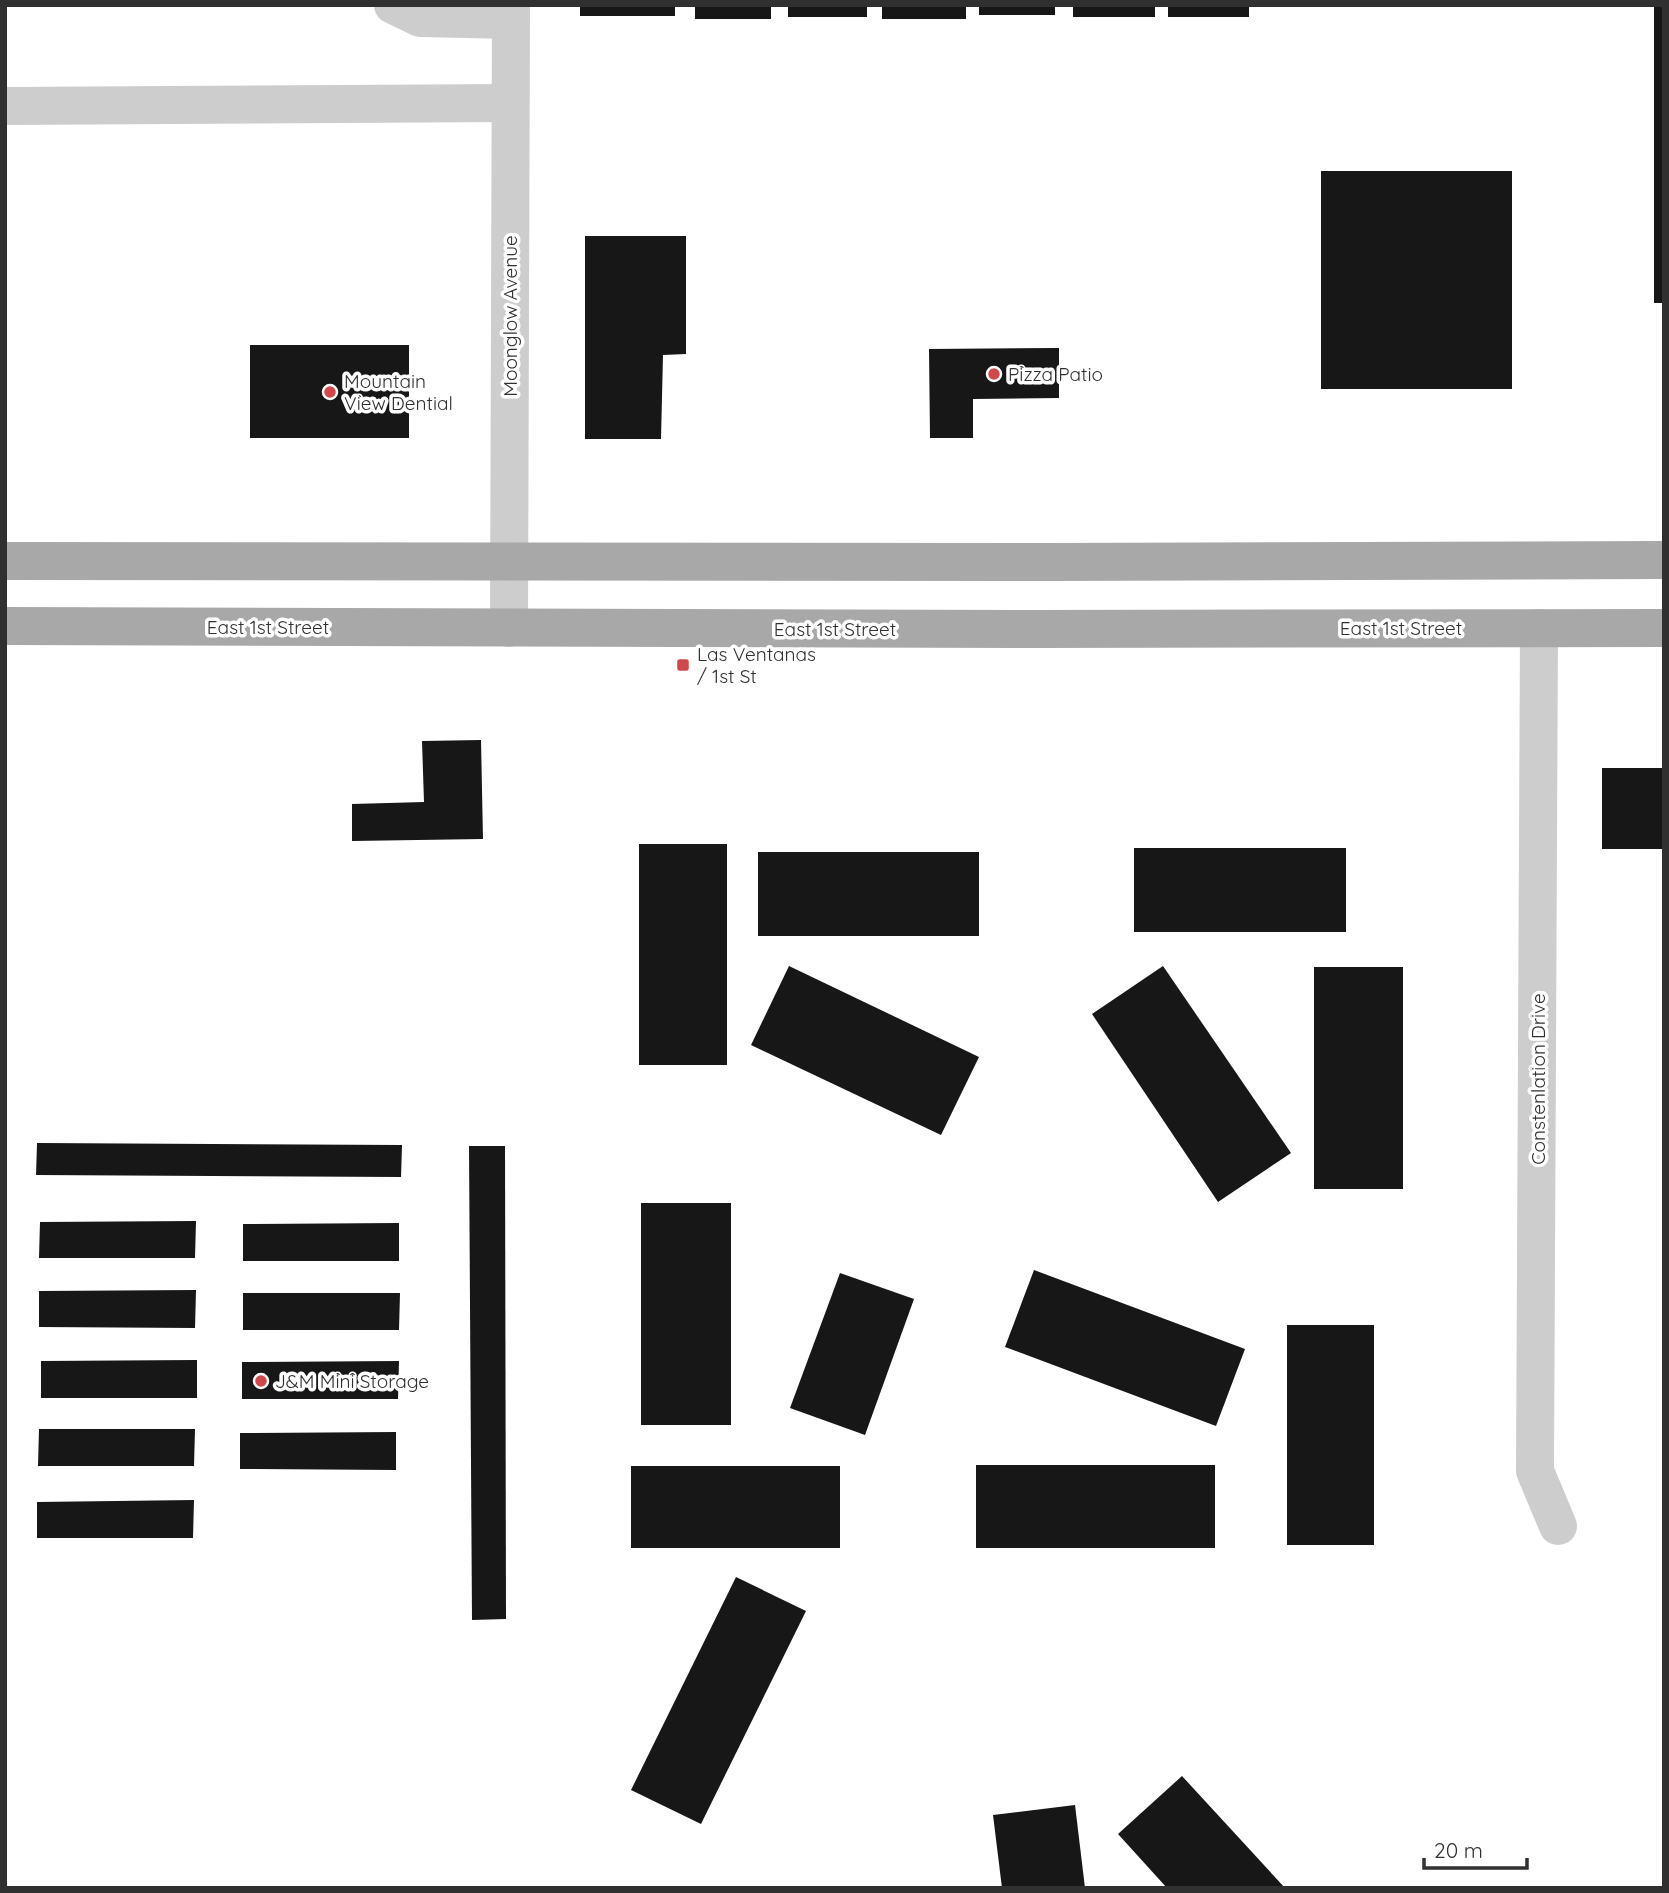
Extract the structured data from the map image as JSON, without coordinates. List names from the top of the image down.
{
  "streets": {
    "main road": ["East 1st Street"],
    "street": ["Moonglow Avenue", "Constenlation Drive"]
  },
  "crossings": [
    ["Moonglow Avenue", "East 1st Street"],
    ["East 1st Street", "Constenlation Drive"]
  ],
  "places": {
    "other": ["Pizza Patio", "Mountain View Dential", "J&M Mini Storage"],
    "transit": ["Las Ventanas / 1st St"]
  },
  "scale_bar": "20 m"
}
